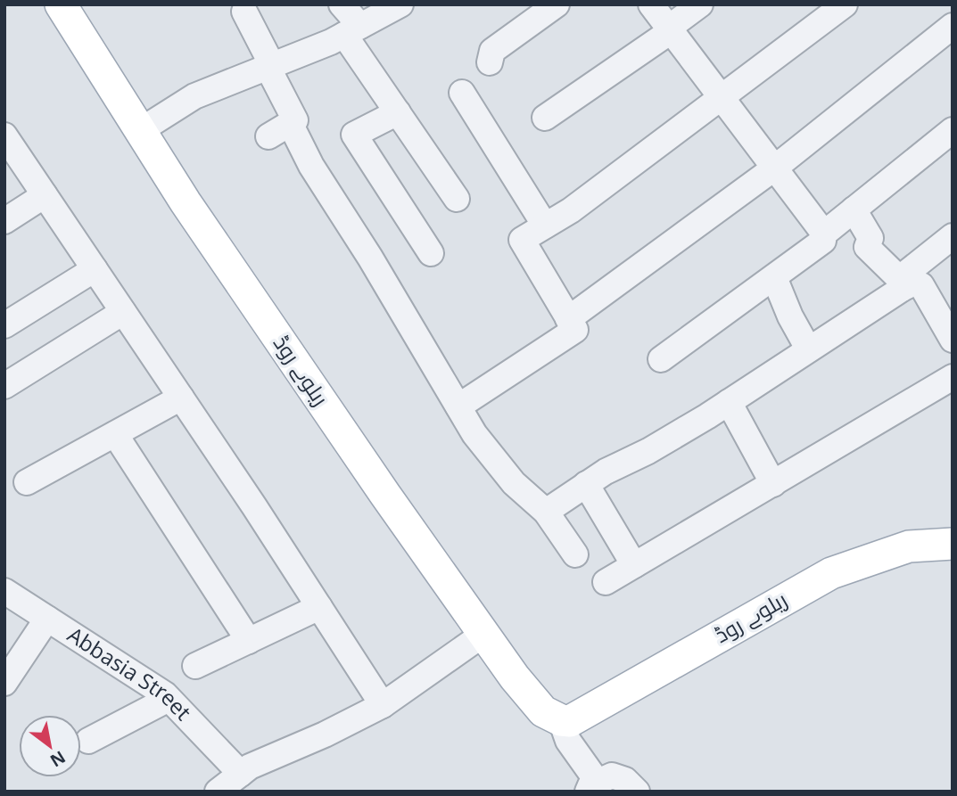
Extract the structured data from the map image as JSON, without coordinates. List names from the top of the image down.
{
  "streets": {
    "main road": ["ریلوے روڈ"],
    "street": ["Abbasia Street"]
  },
  "north": "bottom right"
}
